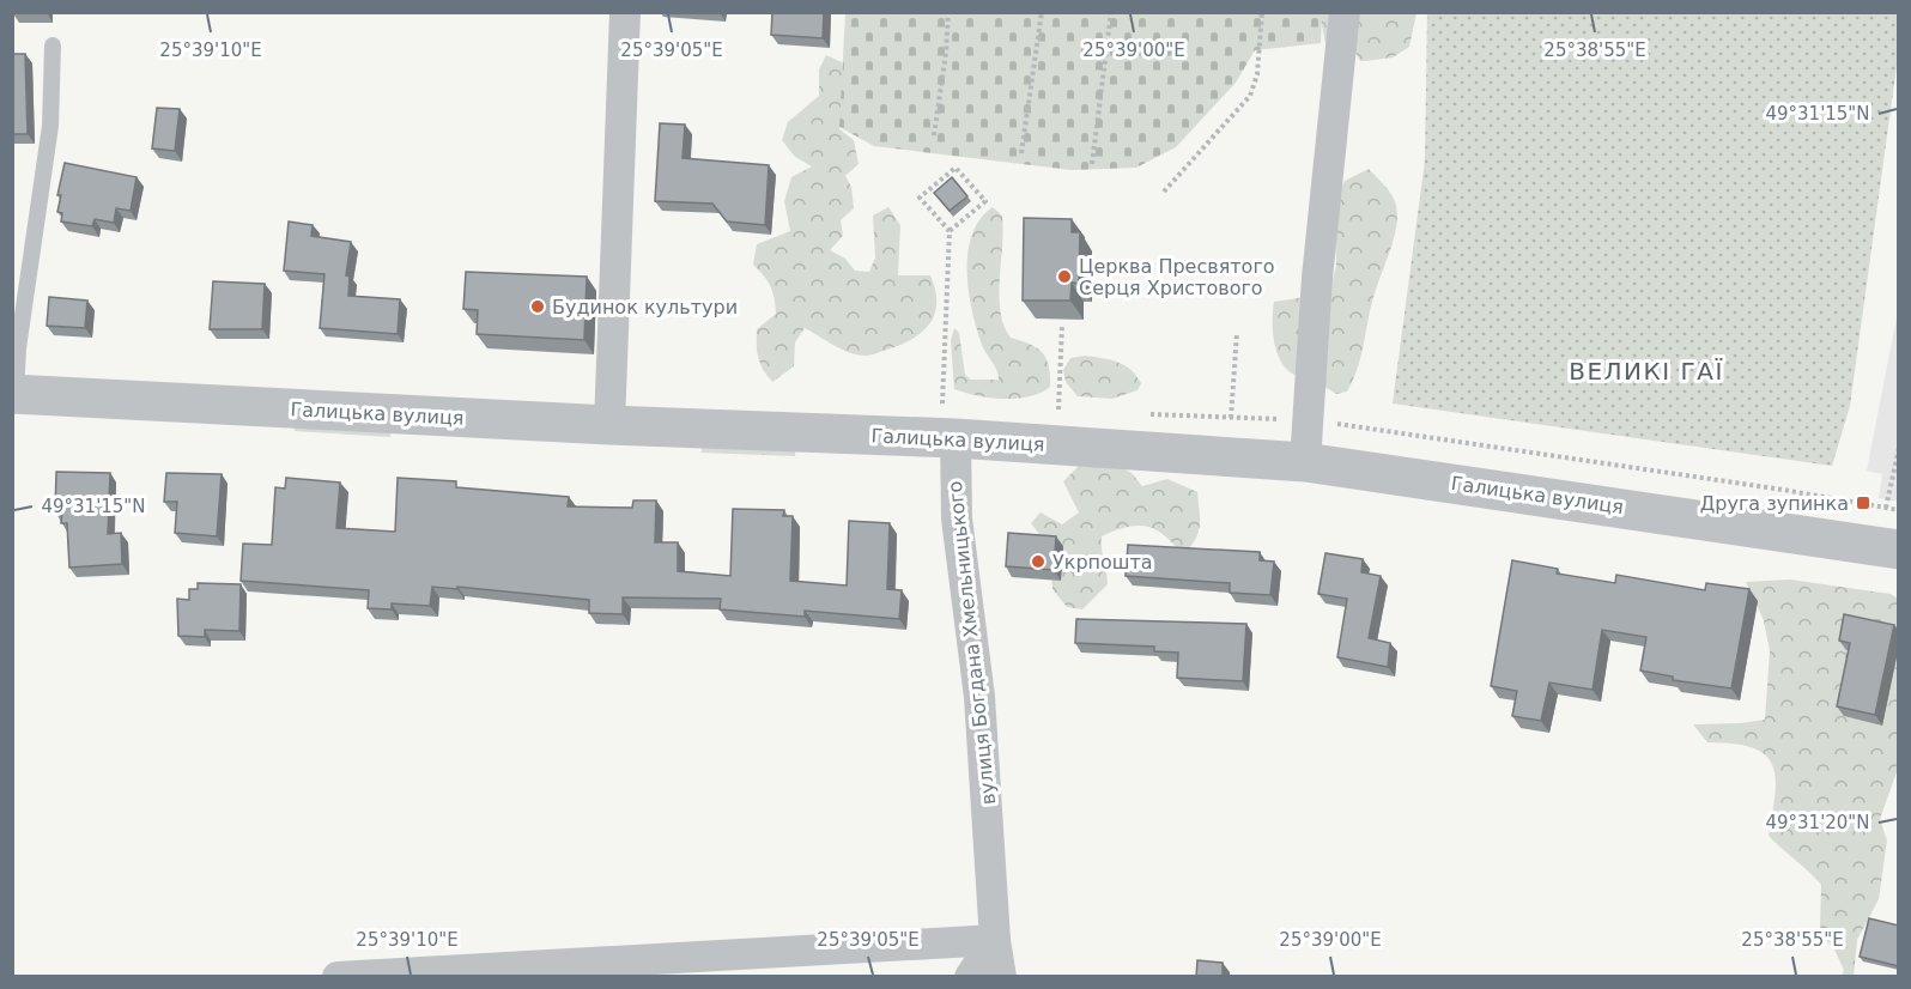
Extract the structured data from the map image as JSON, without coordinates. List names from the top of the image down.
{
  "streets": {
    "street": ["Галицька вулиця", "вулиця Богдана Хмельницького"]
  },
  "crossings": [
    ["Галицька вулиця", "вулиця Богдана Хмельницького"]
  ],
  "districts": ["ВЕЛИКІ ГАЇ"],
  "places": {
    "other": ["Церква Пресвятого Серця Христового", "Будинок культури", "Укрпошта"],
    "transit": ["Друга зупинка"]
  },
  "coordinates": [
    "25°39'10\"E",
    "25°39'05\"E",
    "25°39'00\"E",
    "25°38'55\"E",
    "49°31'15\"N",
    "49°31'20\"N"
  ]
}
